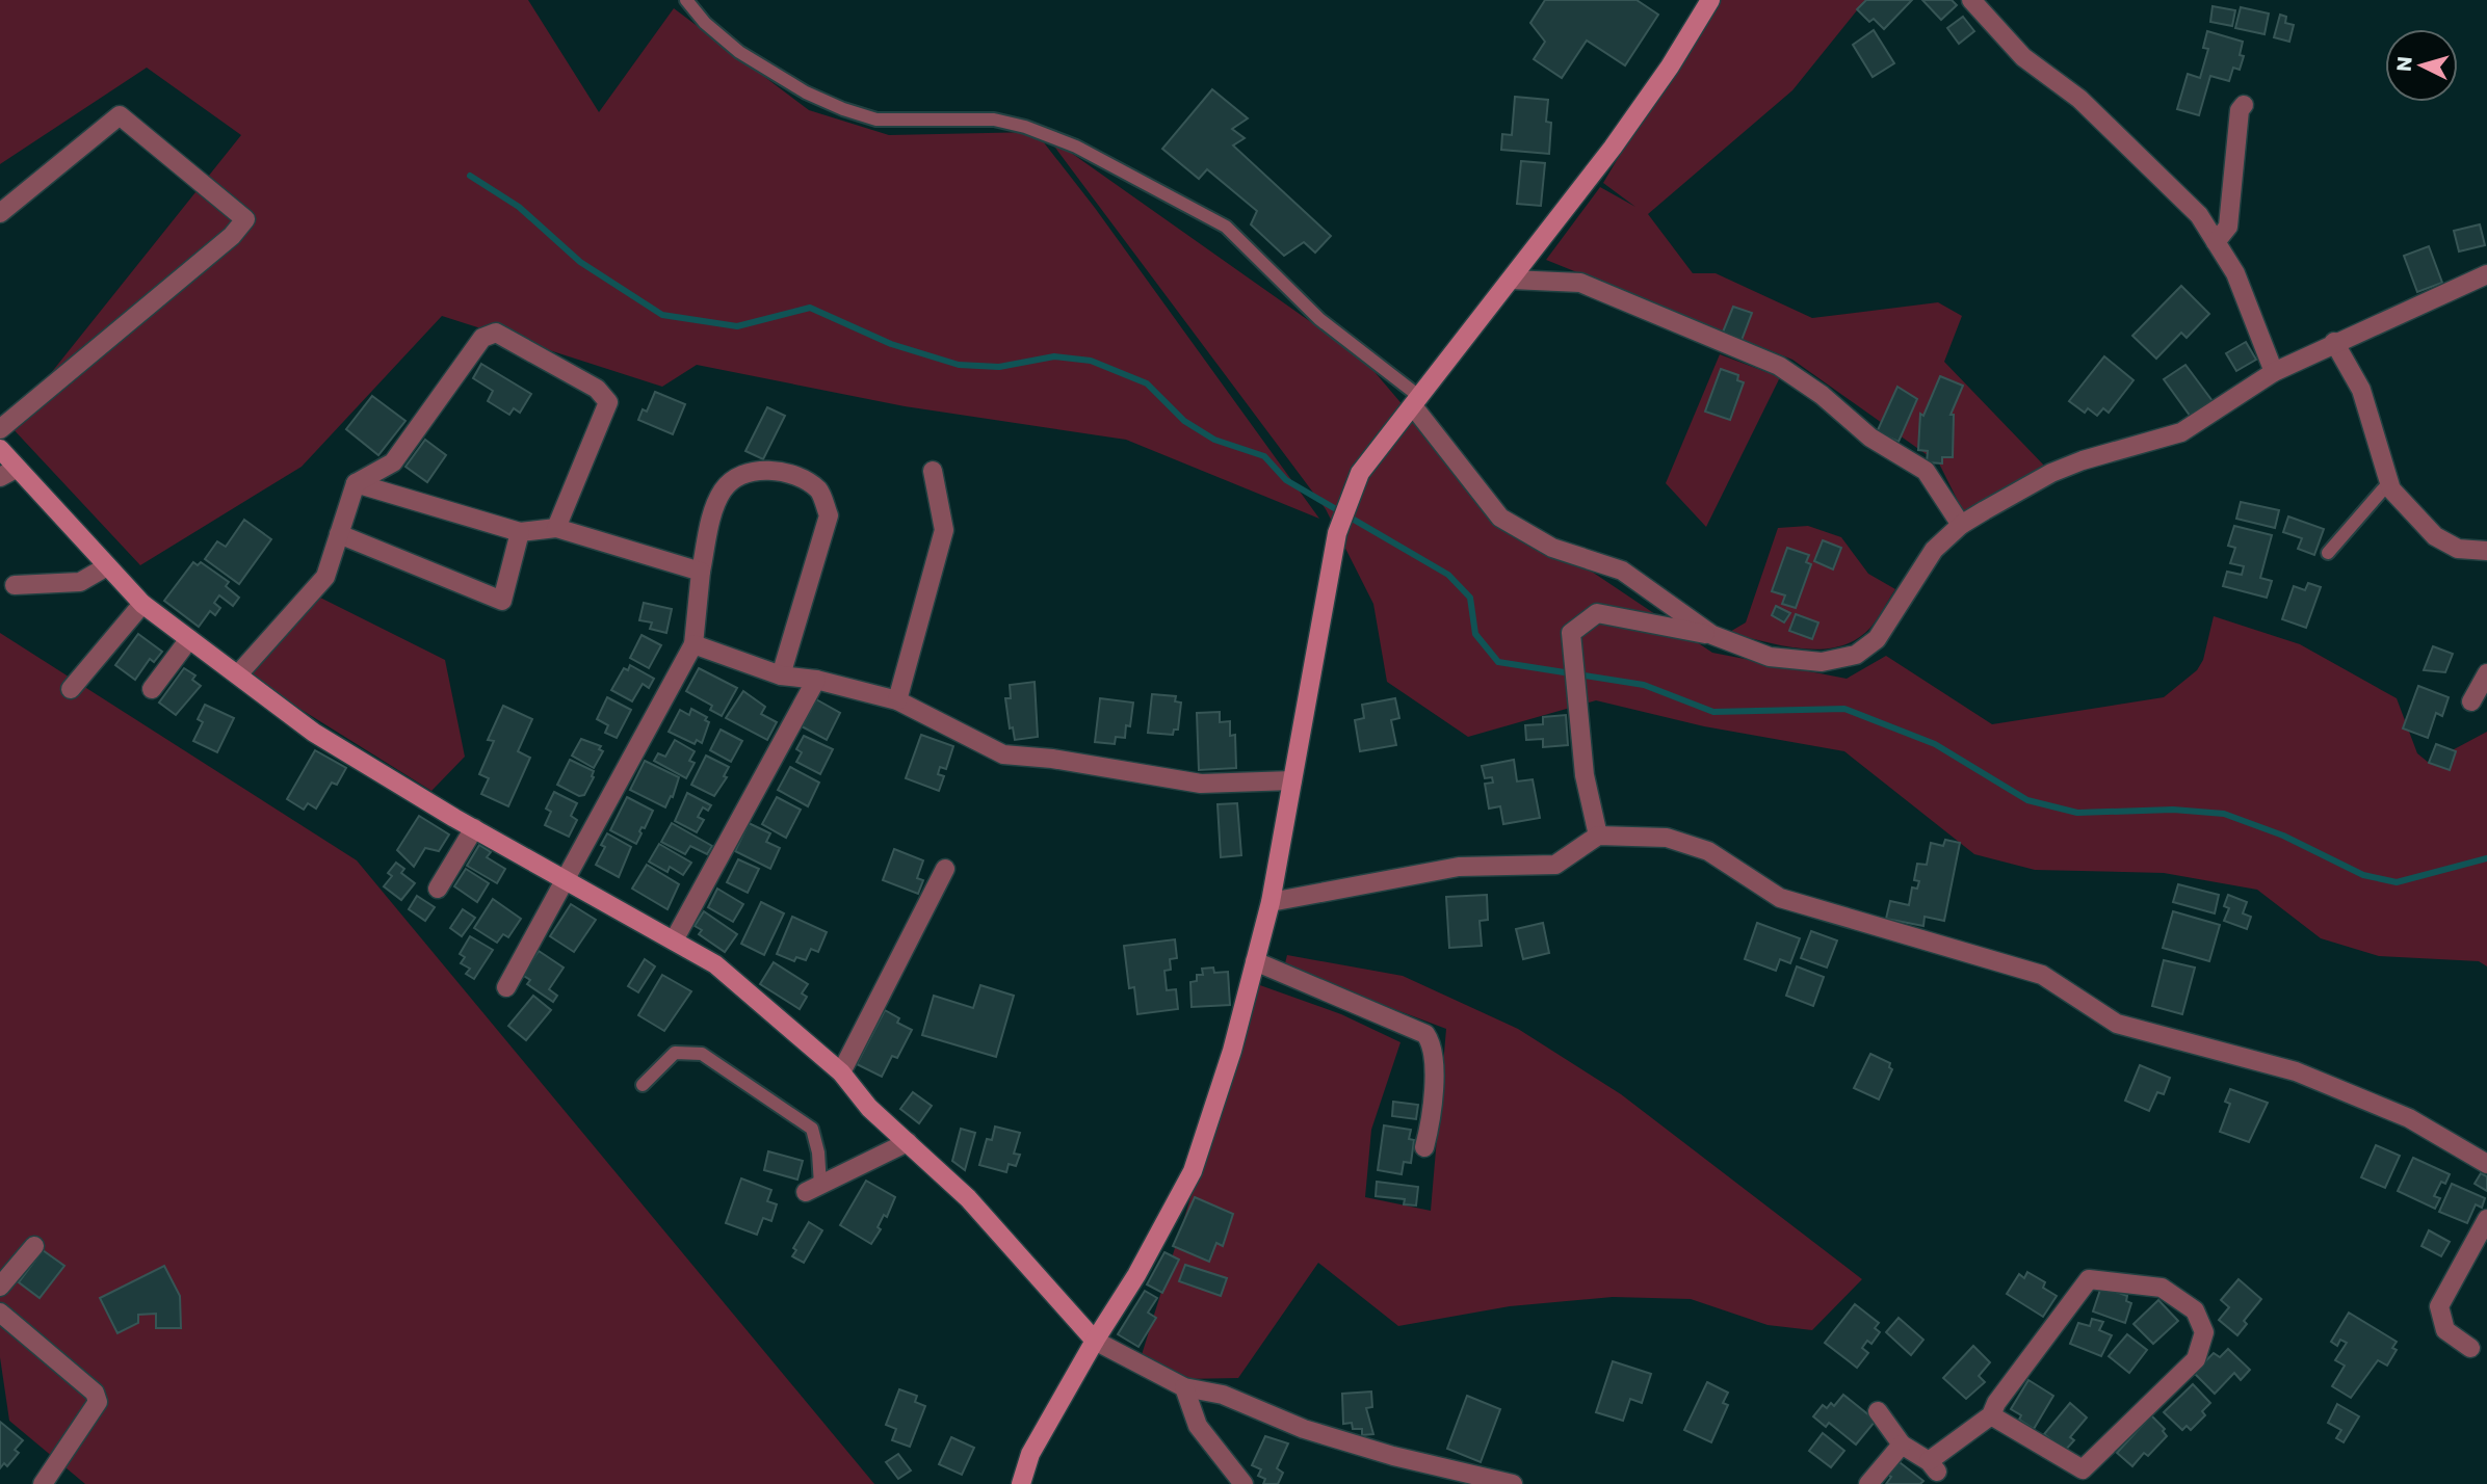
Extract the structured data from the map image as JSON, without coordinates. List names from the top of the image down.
{
  "north": "left"
}
